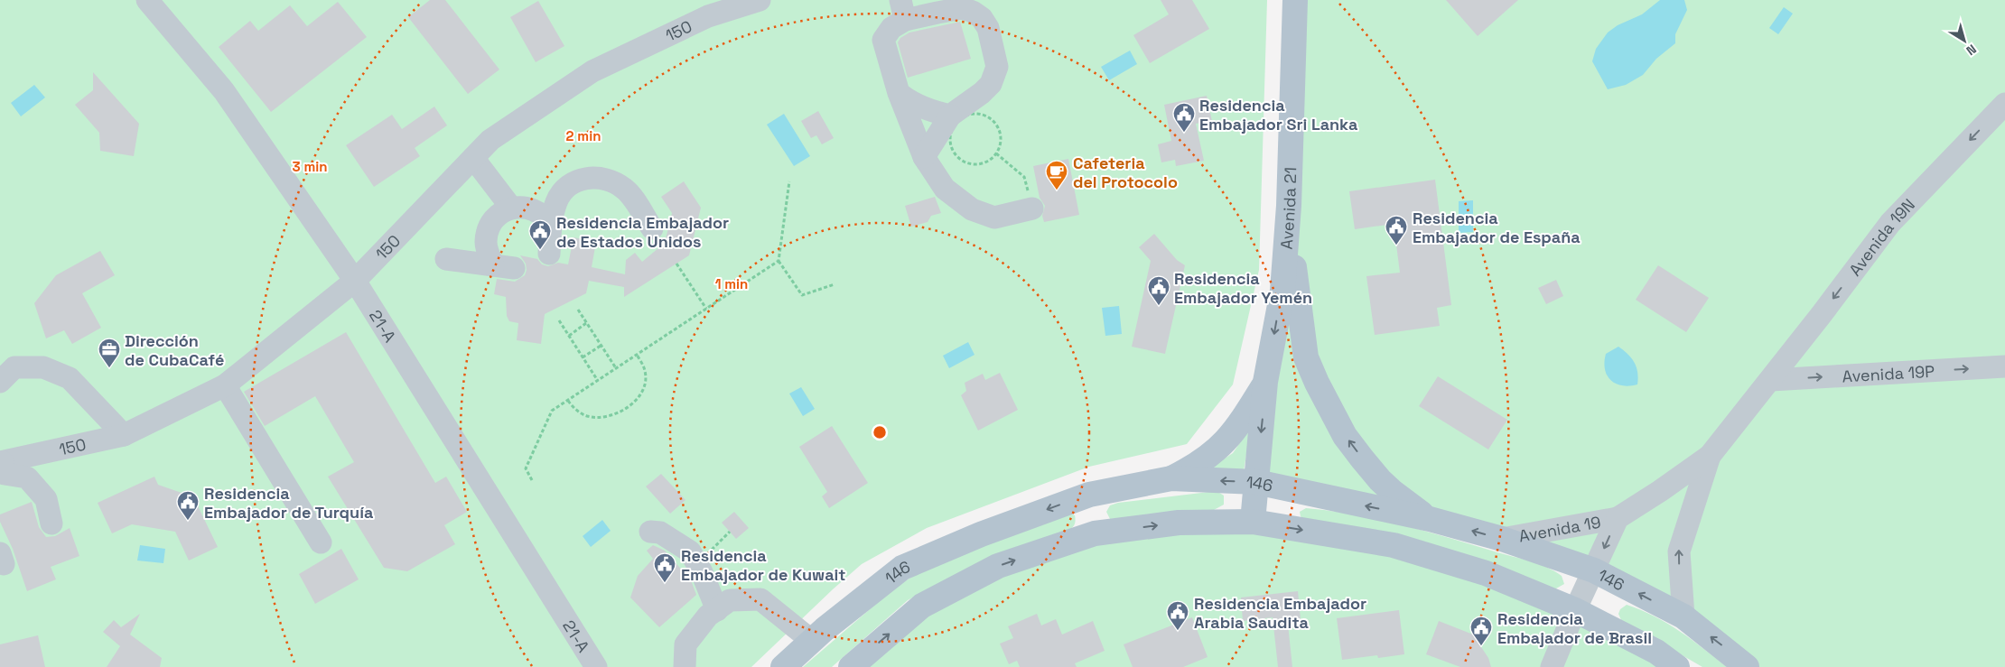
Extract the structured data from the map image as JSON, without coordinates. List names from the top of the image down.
{
  "streets": {
    "main road": ["Avenida 21", "146"],
    "street": [
      "150",
      "Avenida 19N",
      "21-A",
      "Avenida 19P",
      "Avenida 19"
    ]
  },
  "crossings": [
    ["150", "21-A"],
    ["Avenida 21", "146"],
    ["Avenida 19N", "Avenida 19P"],
    ["Avenida 19N", "Avenida 19"],
    ["Avenida 19P", "Avenida 19"],
    ["146", "Avenida 19"]
  ],
  "one_way": ["Avenida 21", "Avenida 19N", "Avenida 19P"],
  "places": {
    "public building": [
      "Residencia Embajador Sri Lanka",
      "Residencia Embajador de España",
      "Residencia Embajador de Estados Unidos",
      "Residencia Embajador Yemén",
      "Residencia Embajador de Turquía",
      "Residencia Embajador de Kuwait",
      "Residencia Embajador Arabia Saudita",
      "Residencia Embajador de Brasil"
    ],
    "cafe": ["Cafeteria del Protocolo"],
    "office": ["Dirección de CubaCafé"]
  },
  "north": "bottom right",
  "rings": ["2 min", "3 min", "1 min"]
}
